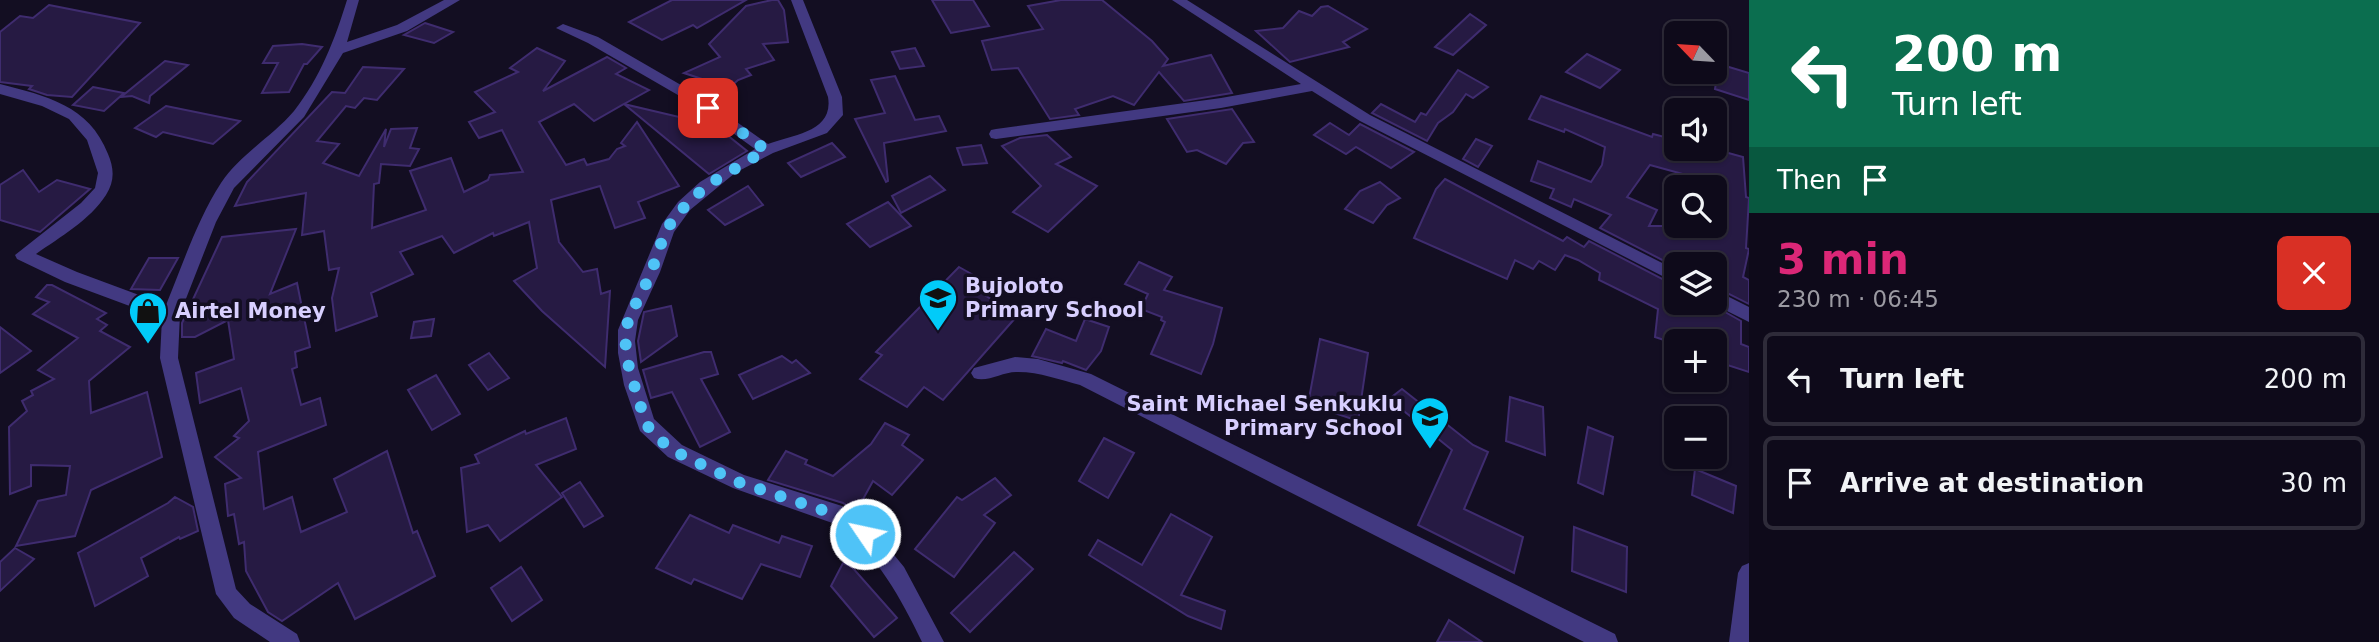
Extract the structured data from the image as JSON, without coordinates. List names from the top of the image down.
{
  "places": {
    "school or university": ["Bujoloto Primary School", "Saint Michael Senkuklu Primary School"],
    "shop": ["Airtel Money"]
  },
  "north": "top left",
  "page": {
    "turn": ["200 m", "Turn left"],
    "map_buttons": ["+", "−"],
    "then": "Then",
    "heading": ["3 min", "230 m · 06:45"],
    "list": [
      {
        "name": "Turn left",
        "value": "200 m"
      },
      {
        "name": "Arrive at destination",
        "value": "30 m"
      }
    ]
  }
}
